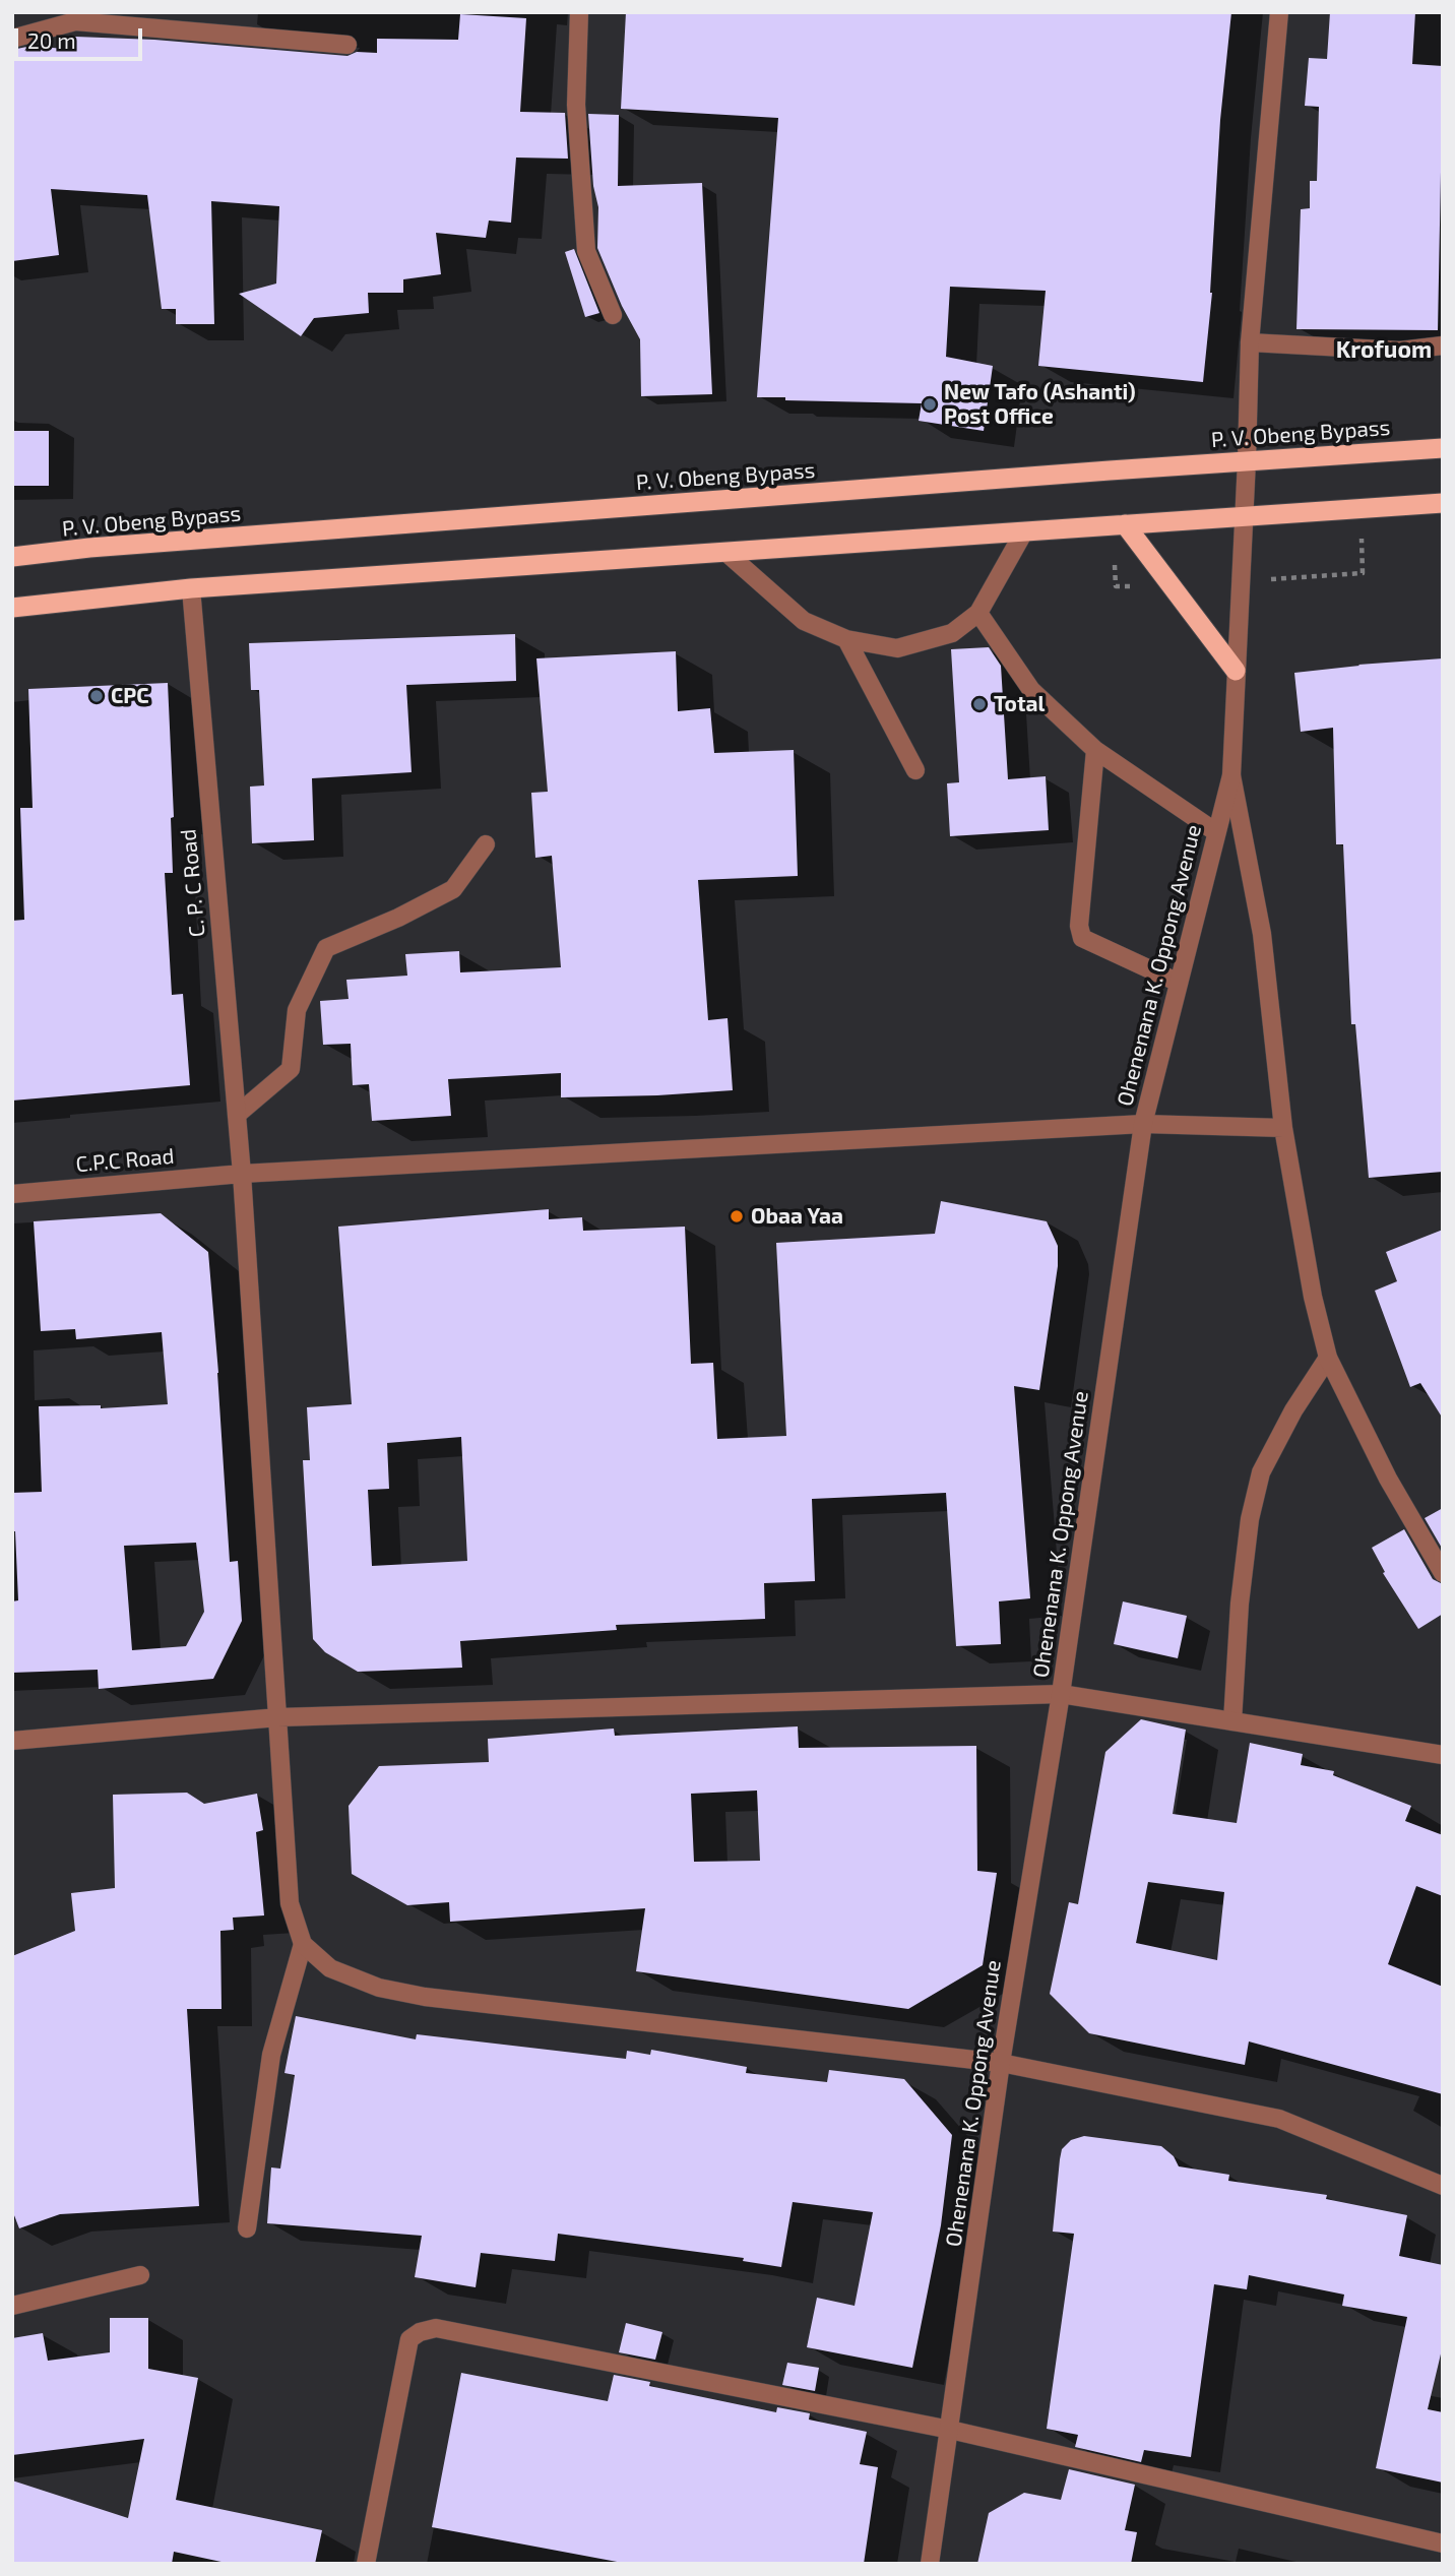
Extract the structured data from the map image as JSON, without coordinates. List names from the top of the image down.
{
  "streets": {
    "highway": ["P. V. Obeng Bypass"],
    "street": ["C. P. C Road", "Ohenenana K. Oppong Avenue", "C.P.C Road"]
  },
  "crossings": [
    ["P. V. Obeng Bypass", "Ohenenana K. Oppong Avenue"],
    ["C. P. C Road", "C.P.C Road"],
    ["Ohenenana K. Oppong Avenue", "C.P.C Road"]
  ],
  "districts": ["Krofuom"],
  "places": [
    "New Tafo (Ashanti) Post Office",
    "CPC",
    "Total",
    "Obaa Yaa"
  ],
  "scale_bar": "20 m"
}
